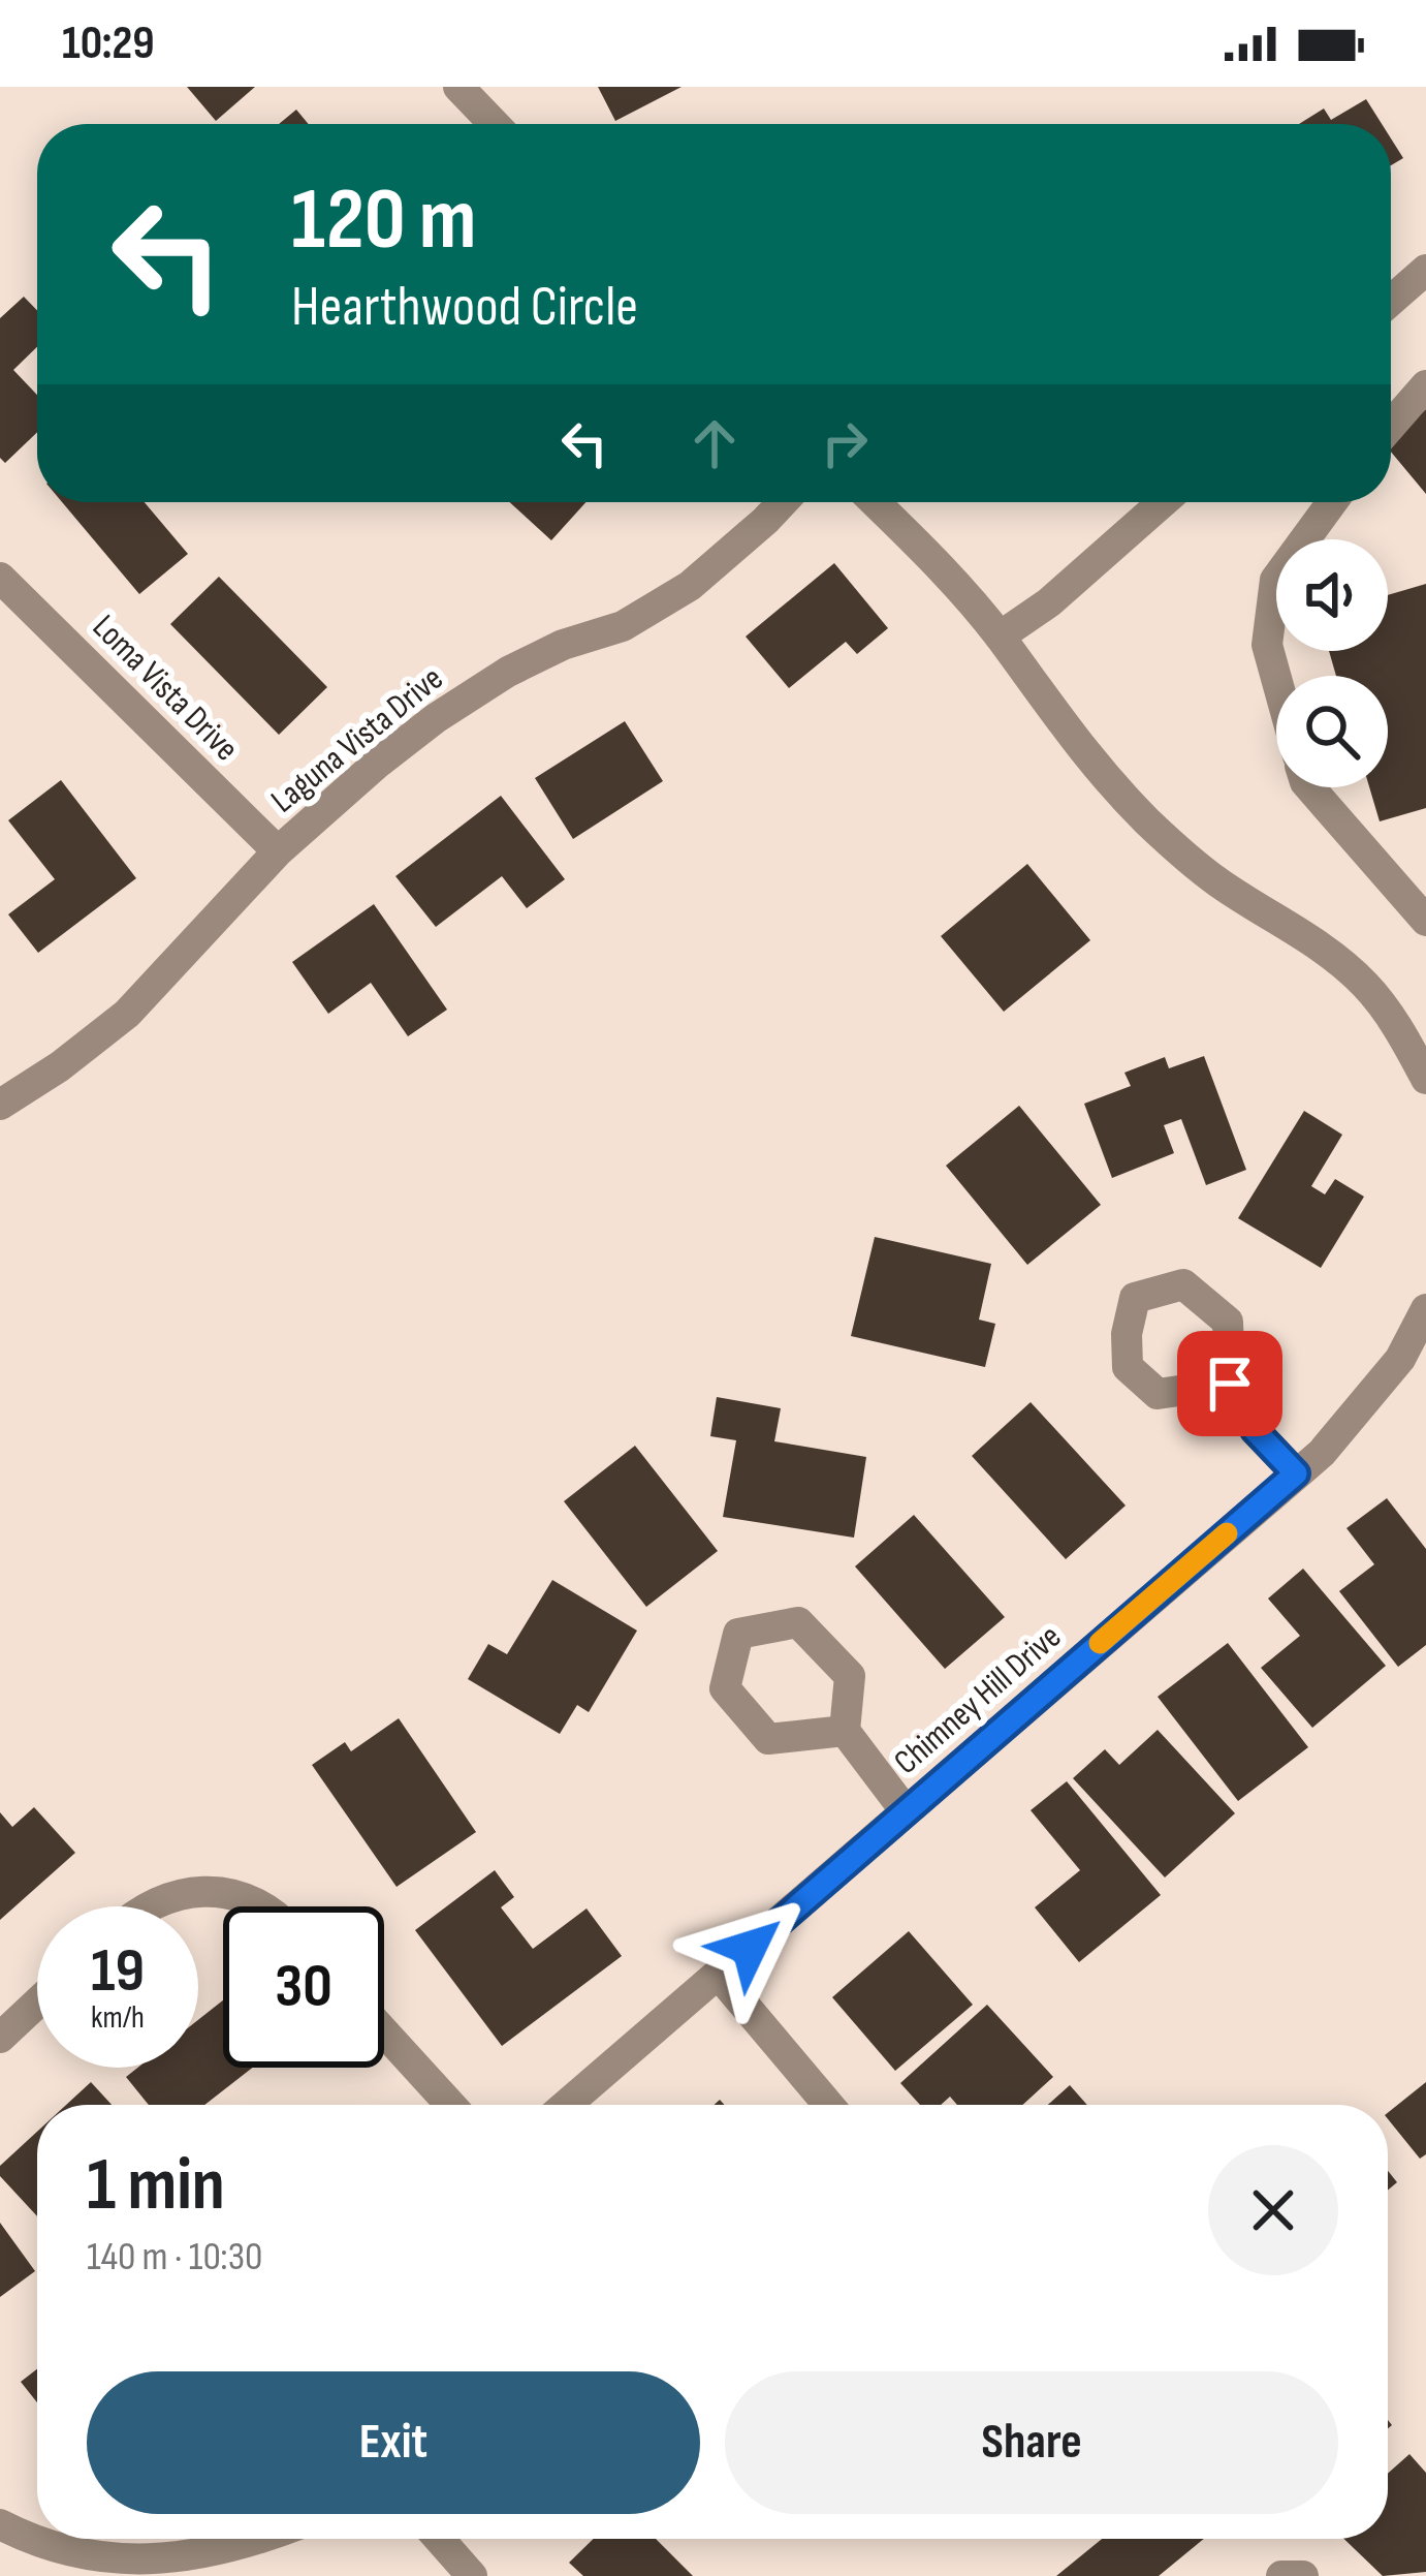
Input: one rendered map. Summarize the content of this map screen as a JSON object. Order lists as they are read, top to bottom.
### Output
{
  "streets": {
    "street": ["Loma Vista Drive", "Laguna Vista Drive", "Chimney Hill Drive"]
  },
  "crossings": [
    ["Loma Vista Drive", "Laguna Vista Drive"]
  ],
  "page": {
    "status": "10:29",
    "turn": ["120 m", "Hearthwood Circle"],
    "speed": "19 km/h",
    "limit": "30",
    "heading": ["1 min", "140 m · 10:30"],
    "buttons": ["Exit", "Share"]
  }
}
